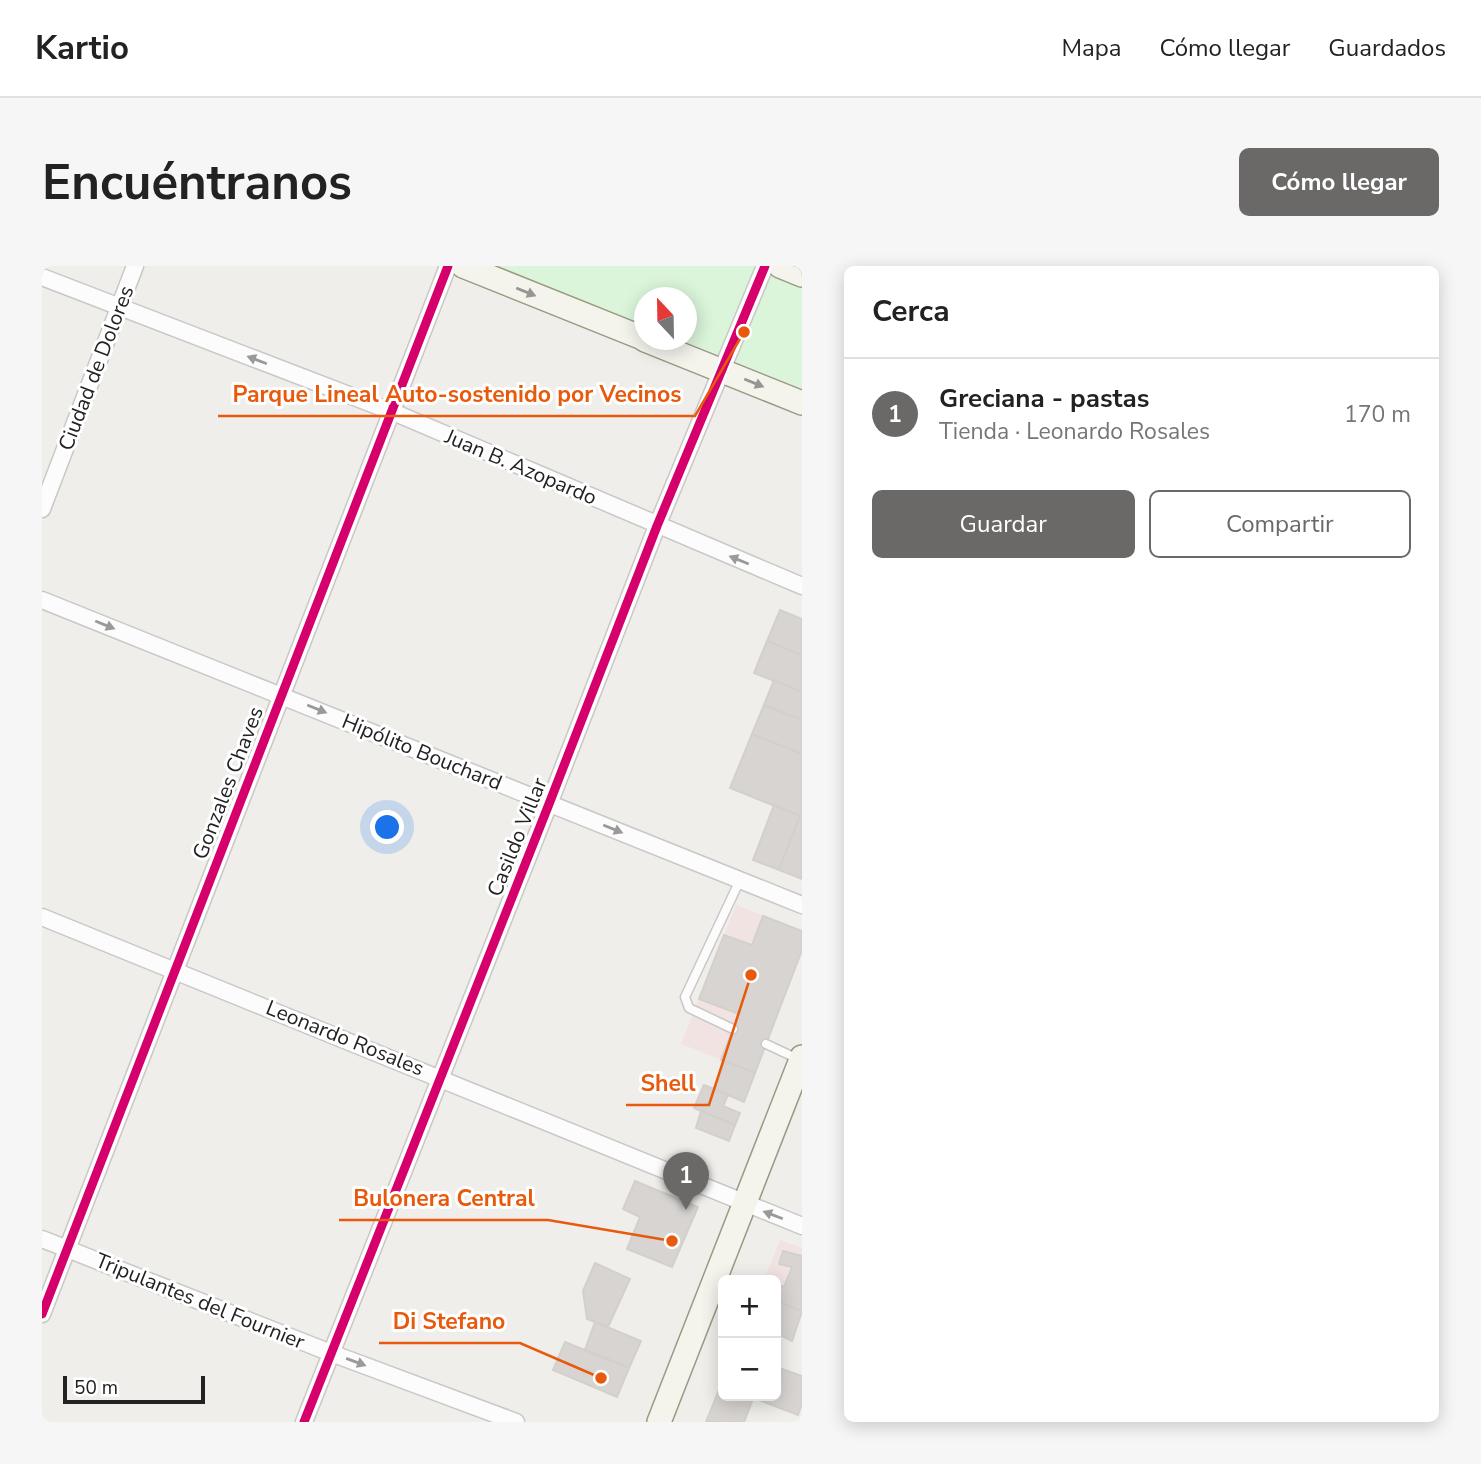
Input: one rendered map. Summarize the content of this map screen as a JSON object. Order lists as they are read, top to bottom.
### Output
{
  "streets": {
    "street": [
      "Ciudad de Dolores",
      "Juan B. Azopardo",
      "Hipólito Bouchard",
      "Gonzales Chaves",
      "Casildo Villar",
      "Leonardo Rosales",
      "Tripulantes del Fournier"
    ]
  },
  "crossings": [
    ["Ciudad de Dolores", "Juan B. Azopardo"],
    ["Juan B. Azopardo", "Gonzales Chaves"],
    ["Juan B. Azopardo", "Casildo Villar"],
    ["Hipólito Bouchard", "Gonzales Chaves"],
    ["Hipólito Bouchard", "Casildo Villar"],
    ["Gonzales Chaves", "Leonardo Rosales"],
    ["Gonzales Chaves", "Tripulantes del Fournier"],
    ["Casildo Villar", "Leonardo Rosales"],
    ["Casildo Villar", "Tripulantes del Fournier"]
  ],
  "one_way": ["Juan B. Azopardo", "Hipólito Bouchard", "Tripulantes del Fournier"],
  "places": [
    "Parque Lineal Auto-sostenido por Vecinos",
    "Shell",
    "Bulonera Central",
    "Di Stefano"
  ],
  "scale_bar": "50 m",
  "north": "top",
  "page": {
    "header": "Kartio",
    "nav": ["Mapa", "Cómo llegar", "Guardados"],
    "buttons": [
      "Cómo llegar",
      ["Guardar", "Compartir"]
    ],
    "title": "Encuéntranos",
    "heading": "Cerca",
    "list": [
      {
        "mark": "1",
        "name": "Greciana - pastas",
        "note": "Tienda · Leonardo Rosales",
        "value": "170 m"
      }
    ],
    "pins": "1",
    "map_buttons": ["+", "−"],
    "scale": "50 m"
  }
}
